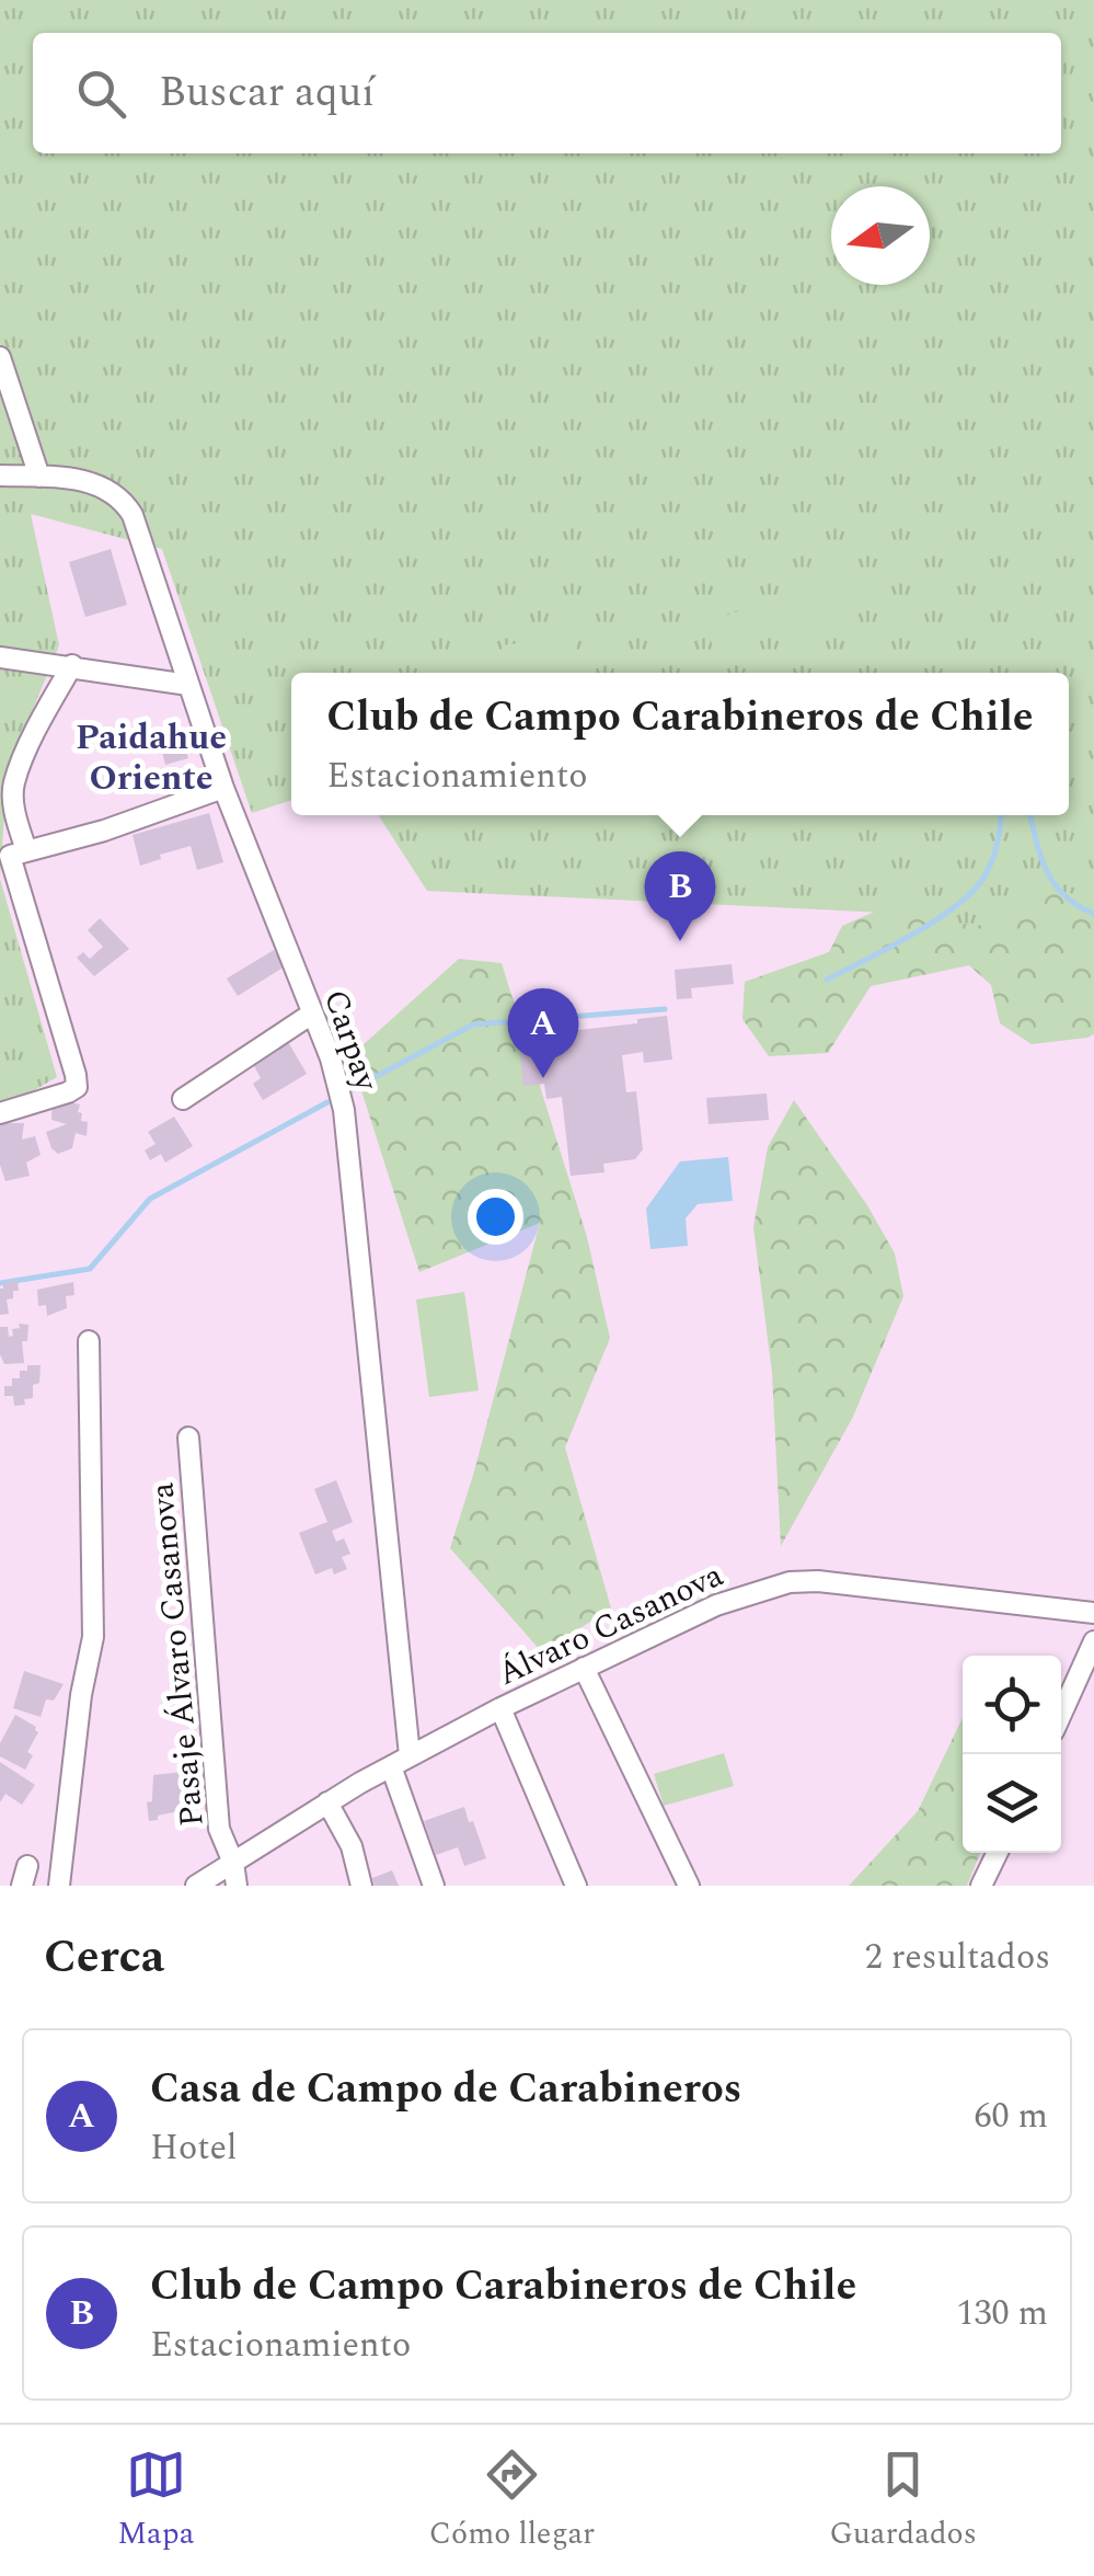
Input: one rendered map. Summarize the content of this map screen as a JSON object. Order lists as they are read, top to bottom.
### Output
{
  "streets": {
    "street": ["Carpay", "Álvaro Casanova", "Pasaje Álvaro Casanova"]
  },
  "crossings": [
    ["Carpay", "Álvaro Casanova"],
    ["Álvaro Casanova", "Pasaje Álvaro Casanova"]
  ],
  "districts": ["Paidahue Oriente"],
  "north": "left",
  "page": {
    "search": "Buscar aquí",
    "popup": ["Club de Campo Carabineros de Chile", "Estacionamiento"],
    "pins": ["B", "A"],
    "heading": ["Cerca", "2 resultados"],
    "list": [
      {
        "mark": "A",
        "name": "Casa de Campo de Carabineros",
        "note": "Hotel",
        "value": "60 m"
      },
      {
        "mark": "B",
        "name": "Club de Campo Carabineros de Chile",
        "note": "Estacionamiento",
        "value": "130 m"
      }
    ],
    "nav": ["Mapa", "Cómo llegar", "Guardados"]
  }
}
